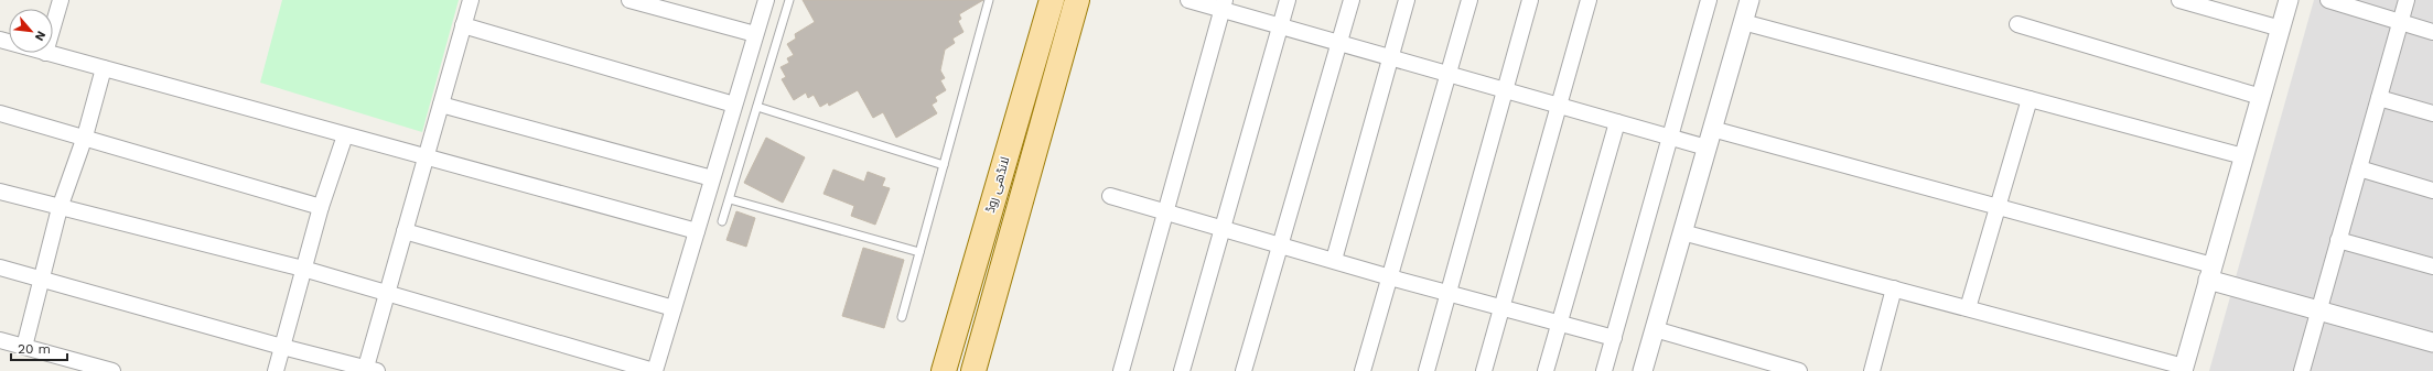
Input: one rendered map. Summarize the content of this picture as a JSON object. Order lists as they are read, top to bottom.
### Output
{
  "streets": {
    "main road": ["لانڈھی روڈ"]
  },
  "scale_bar": "20 m",
  "north": "bottom right"
}
